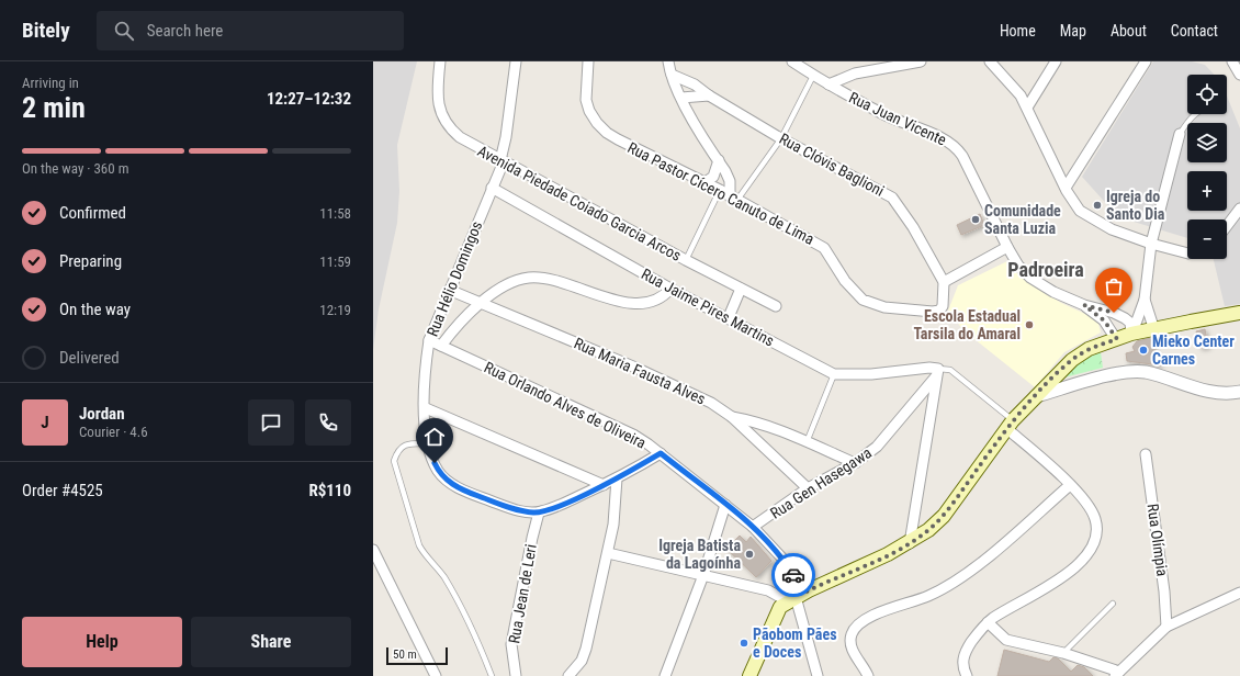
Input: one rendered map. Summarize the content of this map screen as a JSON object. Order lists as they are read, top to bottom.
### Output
{
  "streets": {
    "street": [
      "Rua Juan Vicente",
      "Rua Clóvis Baglioni",
      "Rua Pastor Cícero Canuto de Lima",
      "Avenida Piedade Coiado Garcia Arcos",
      "Rua Hélio Domingos",
      "Rua Jaime Pires Martins",
      "Rua Maria Fausta Alves",
      "Rua Orlando Alves de Oliveira",
      "Rua Gen Hasegawa",
      "Rua Olímpia",
      "Rua Jean de Leri"
    ]
  },
  "crossings": [
    ["Rua Clóvis Baglioni", "Rua Pastor Cícero Canuto de Lima"],
    ["Avenida Piedade Coiado Garcia Arcos", "Rua Hélio Domingos"],
    ["Rua Hélio Domingos", "Rua Jaime Pires Martins"],
    ["Rua Hélio Domingos", "Rua Maria Fausta Alves"],
    ["Rua Hélio Domingos", "Rua Orlando Alves de Oliveira"],
    ["Rua Hélio Domingos", "Rua Jean de Leri"],
    ["Rua Jaime Pires Martins", "Rua Gen Hasegawa"],
    ["Rua Maria Fausta Alves", "Rua Gen Hasegawa"],
    ["Rua Orlando Alves de Oliveira", "Rua Gen Hasegawa"]
  ],
  "districts": ["Padroeira"],
  "places": [
    "Igreja do Santo Dia",
    "Comunidade Santa Luzia",
    "Escola Estadual Tarsila do Amaral",
    "Mieko Center Carnes",
    "Igreja Batista da Lagoínha",
    "Pãobom Pães e Doces"
  ],
  "scale_bar": "50 m",
  "page": {
    "header": "Bitely",
    "search": "Search here",
    "nav": [
      "Home",
      "Map",
      "About",
      "Contact"
    ],
    "heading": ["2 min", "Arriving in", "12:27–12:32"],
    "panel": [
      "Jordan",
      "Courier · 4.6",
      "Order #4525",
      "R$110"
    ],
    "map_buttons": ["+", "−"],
    "bar": "On the way · 360 m",
    "list": [
      ["Confirmed", "11:58"],
      ["Preparing", "11:59"],
      ["On the way", "12:19"],
      "Delivered"
    ],
    "round": "J",
    "buttons": ["Help", "Share"],
    "scale": "50 m"
  }
}
